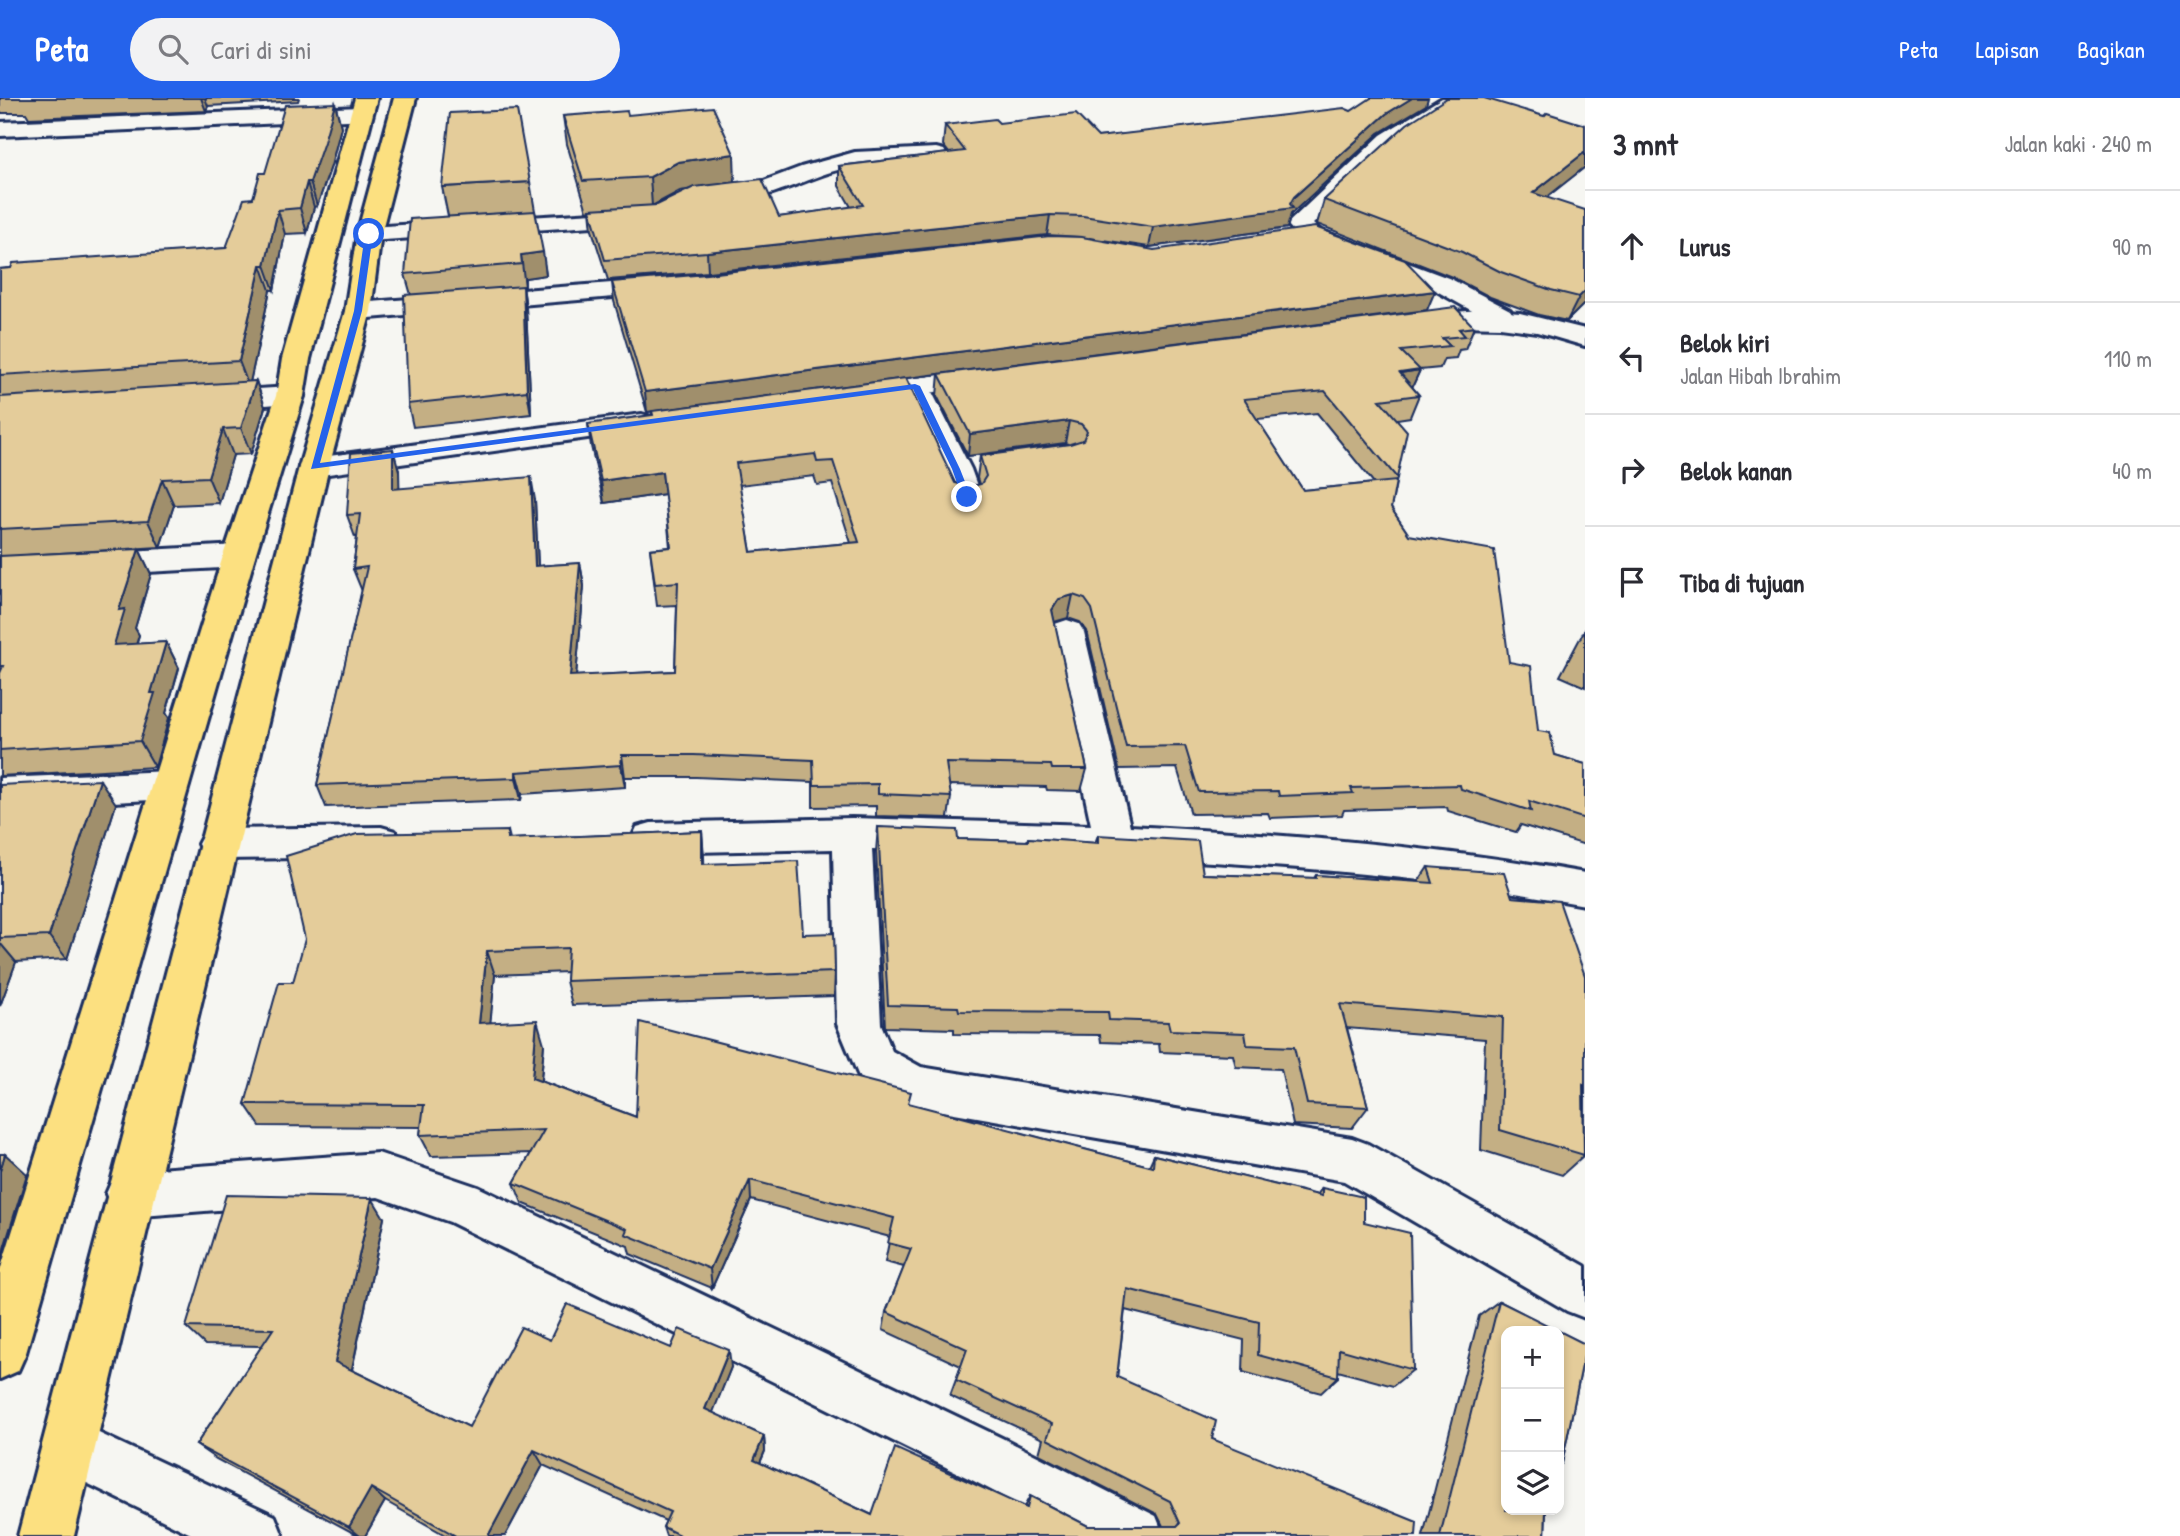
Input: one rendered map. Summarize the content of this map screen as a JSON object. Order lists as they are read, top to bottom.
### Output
{
  "page": {
    "header": "Peta",
    "search": "Cari di sini",
    "nav": ["Peta", "Lapisan", "Bagikan"],
    "heading": ["3 mnt", "Jalan kaki · 240 m"],
    "list": [
      ["Lurus", "90 m"],
      ["Belok kiri", "Jalan Hibah Ibrahim", "110 m"],
      ["Belok kanan", "40 m"],
      "Tiba di tujuan"
    ],
    "map_buttons": ["+", "−"]
  }
}
